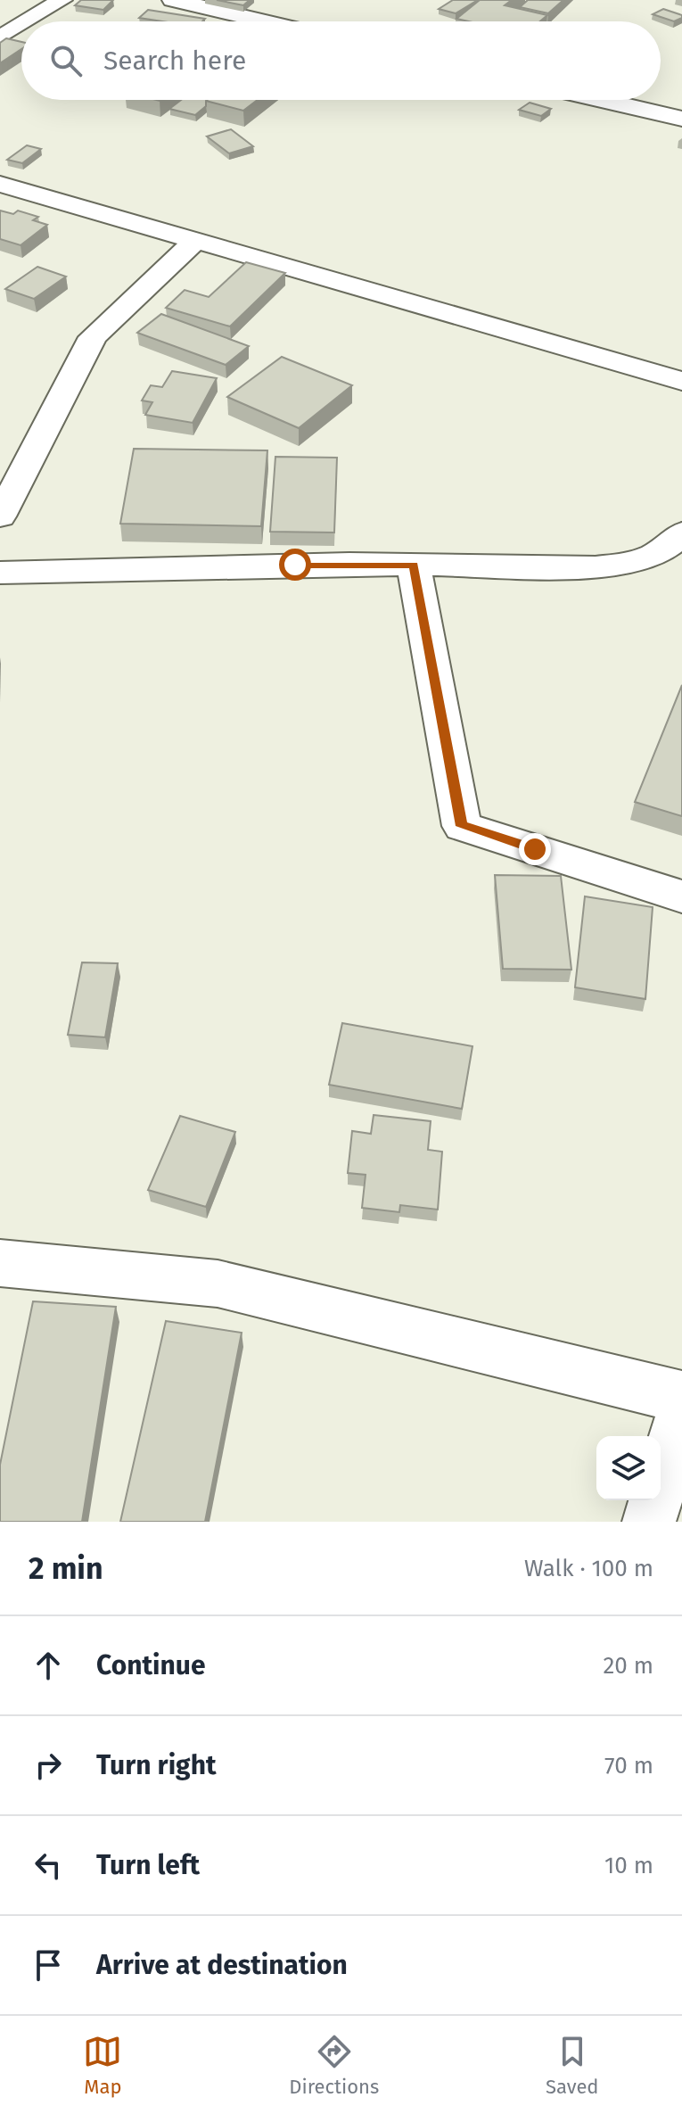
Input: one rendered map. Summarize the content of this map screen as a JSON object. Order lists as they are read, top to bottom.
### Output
{
  "page": {
    "search": "Search here",
    "heading": ["2 min", "Walk · 100 m"],
    "list": [
      ["Continue", "20 m"],
      ["Turn right", "70 m"],
      ["Turn left", "10 m"],
      "Arrive at destination"
    ],
    "nav": ["Map", "Directions", "Saved"]
  }
}
